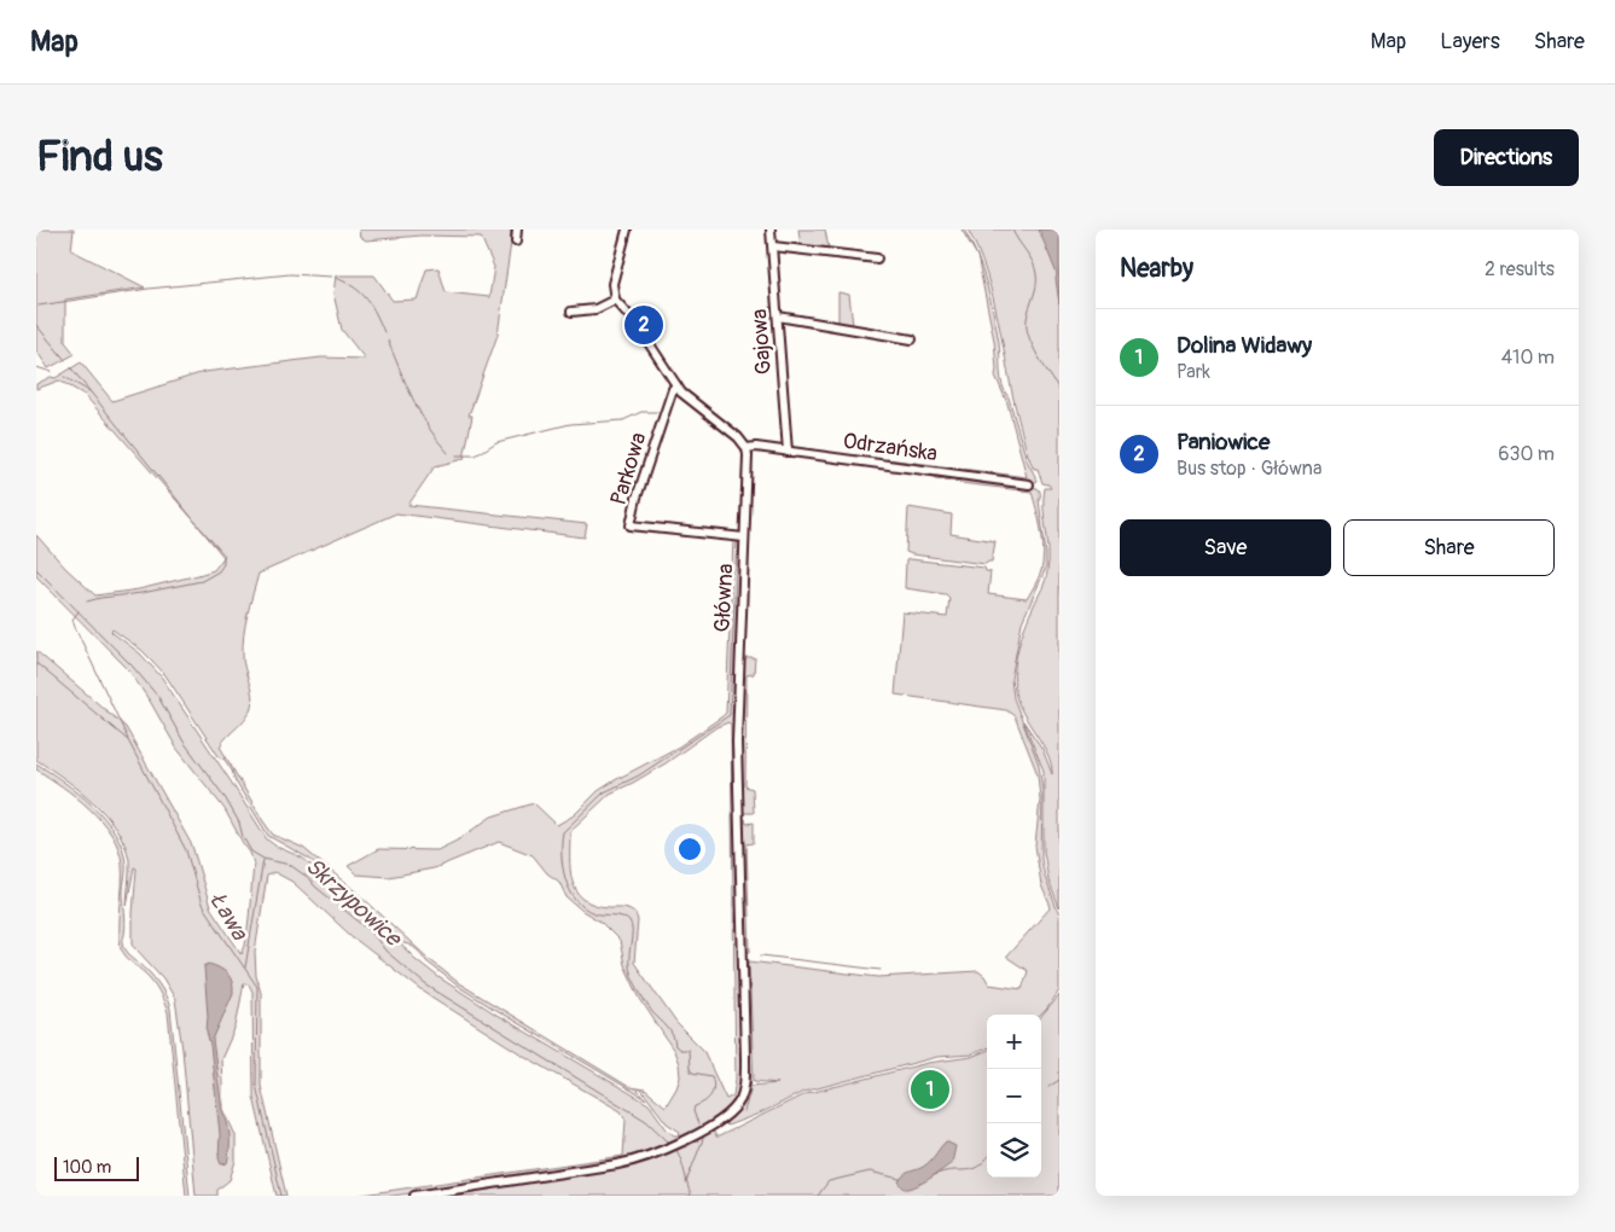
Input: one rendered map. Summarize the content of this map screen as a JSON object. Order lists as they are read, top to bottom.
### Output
{
  "streets": {
    "street": [
      "Gajowa",
      "Odrzańska",
      "Parkowa",
      "Główna"
    ]
  },
  "crossings": [
    ["Gajowa", "Odrzańska"],
    ["Odrzańska", "Główna"],
    ["Parkowa", "Główna"]
  ],
  "water": ["Skrzypowice", "Ława"],
  "scale_bar": "100 m",
  "page": {
    "header": "Map",
    "nav": ["Map", "Layers", "Share"],
    "buttons": [
      "Directions",
      ["Save", "Share"]
    ],
    "title": "Find us",
    "heading": ["Nearby", "2 results"],
    "pins": ["2", "1"],
    "list": [
      {
        "mark": "1",
        "name": "Dolina Widawy",
        "note": "Park",
        "value": "410 m"
      },
      {
        "mark": "2",
        "name": "Paniowice",
        "note": "Bus stop · Główna",
        "value": "630 m"
      }
    ],
    "map_buttons": ["+", "−"],
    "scale": "100 m"
  }
}
